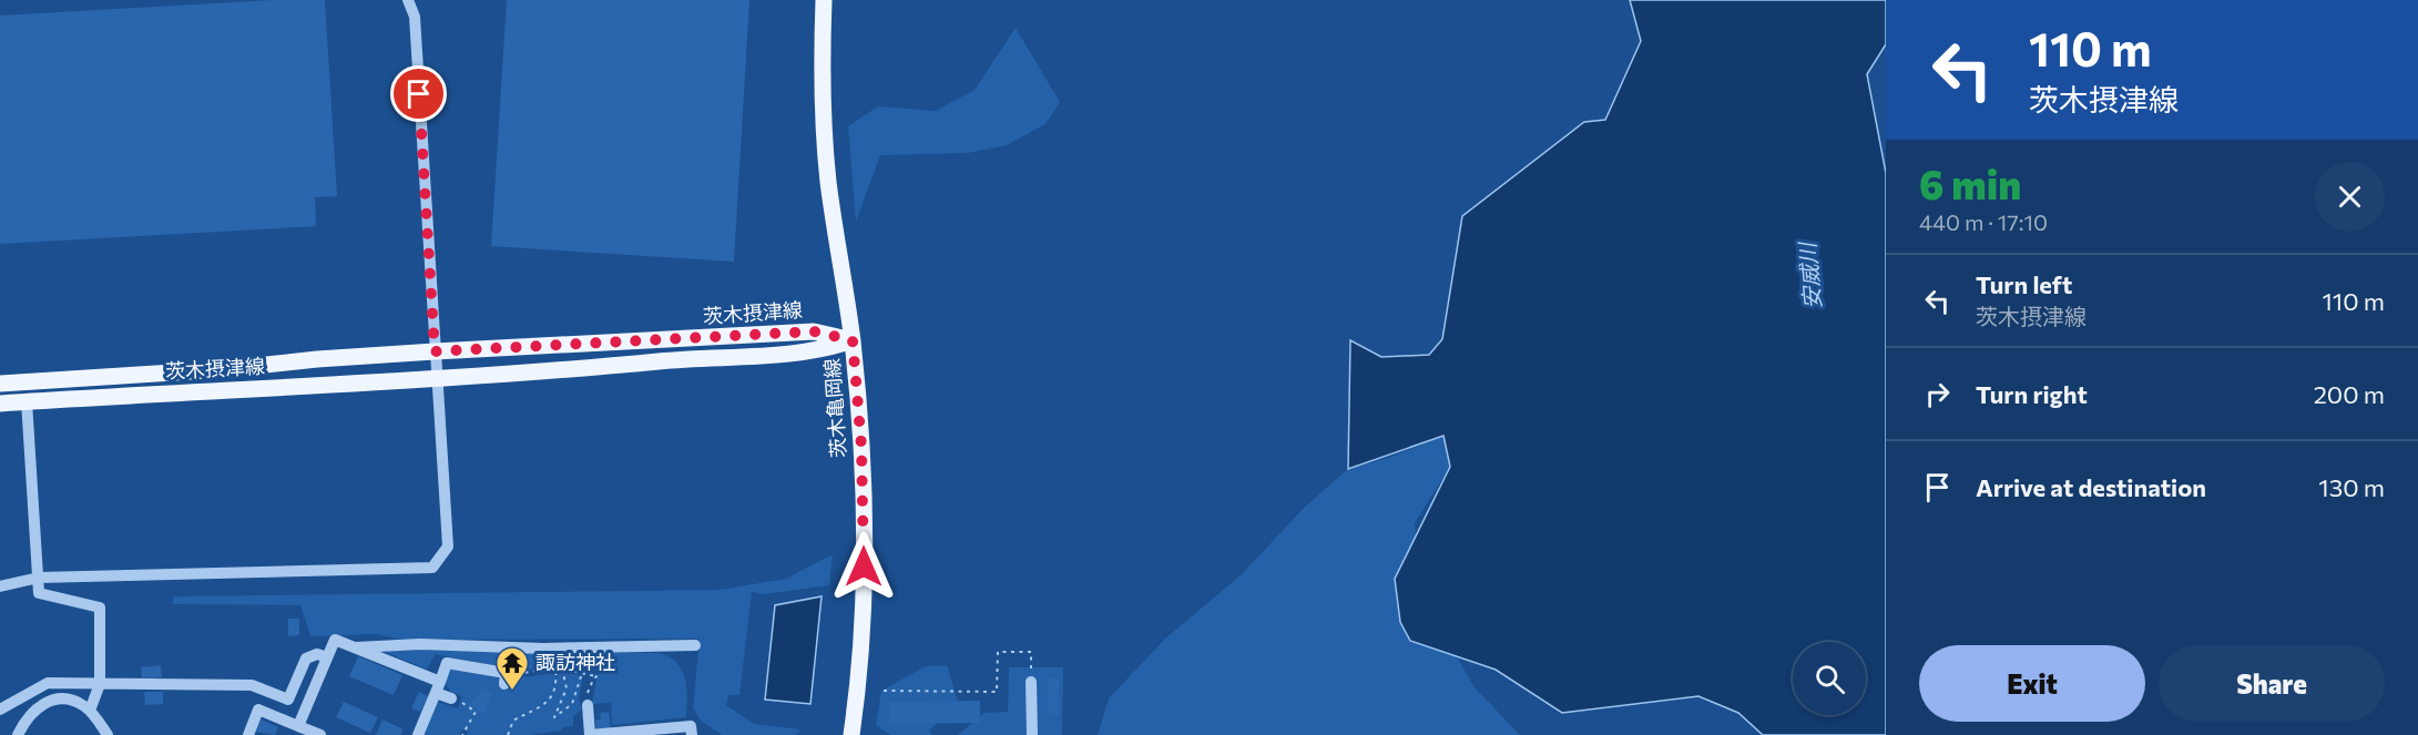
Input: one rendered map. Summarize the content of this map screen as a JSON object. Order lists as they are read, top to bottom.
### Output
{
  "streets": {
    "main road": ["茨木摂津線", "茨木亀岡線"]
  },
  "crossings": [
    ["茨木摂津線", "茨木亀岡線"]
  ],
  "water": ["安威川"],
  "places": {
    "temple": ["諏訪神社"]
  },
  "page": {
    "turn": ["110 m", "茨木摂津線"],
    "heading": ["6 min", "440 m · 17:10"],
    "list": [
      {
        "name": "Turn left",
        "note": "茨木摂津線",
        "value": "110 m"
      },
      {
        "name": "Turn right",
        "value": "200 m"
      },
      {
        "name": "Arrive at destination",
        "value": "130 m"
      }
    ],
    "buttons": ["Exit", "Share"]
  }
}
